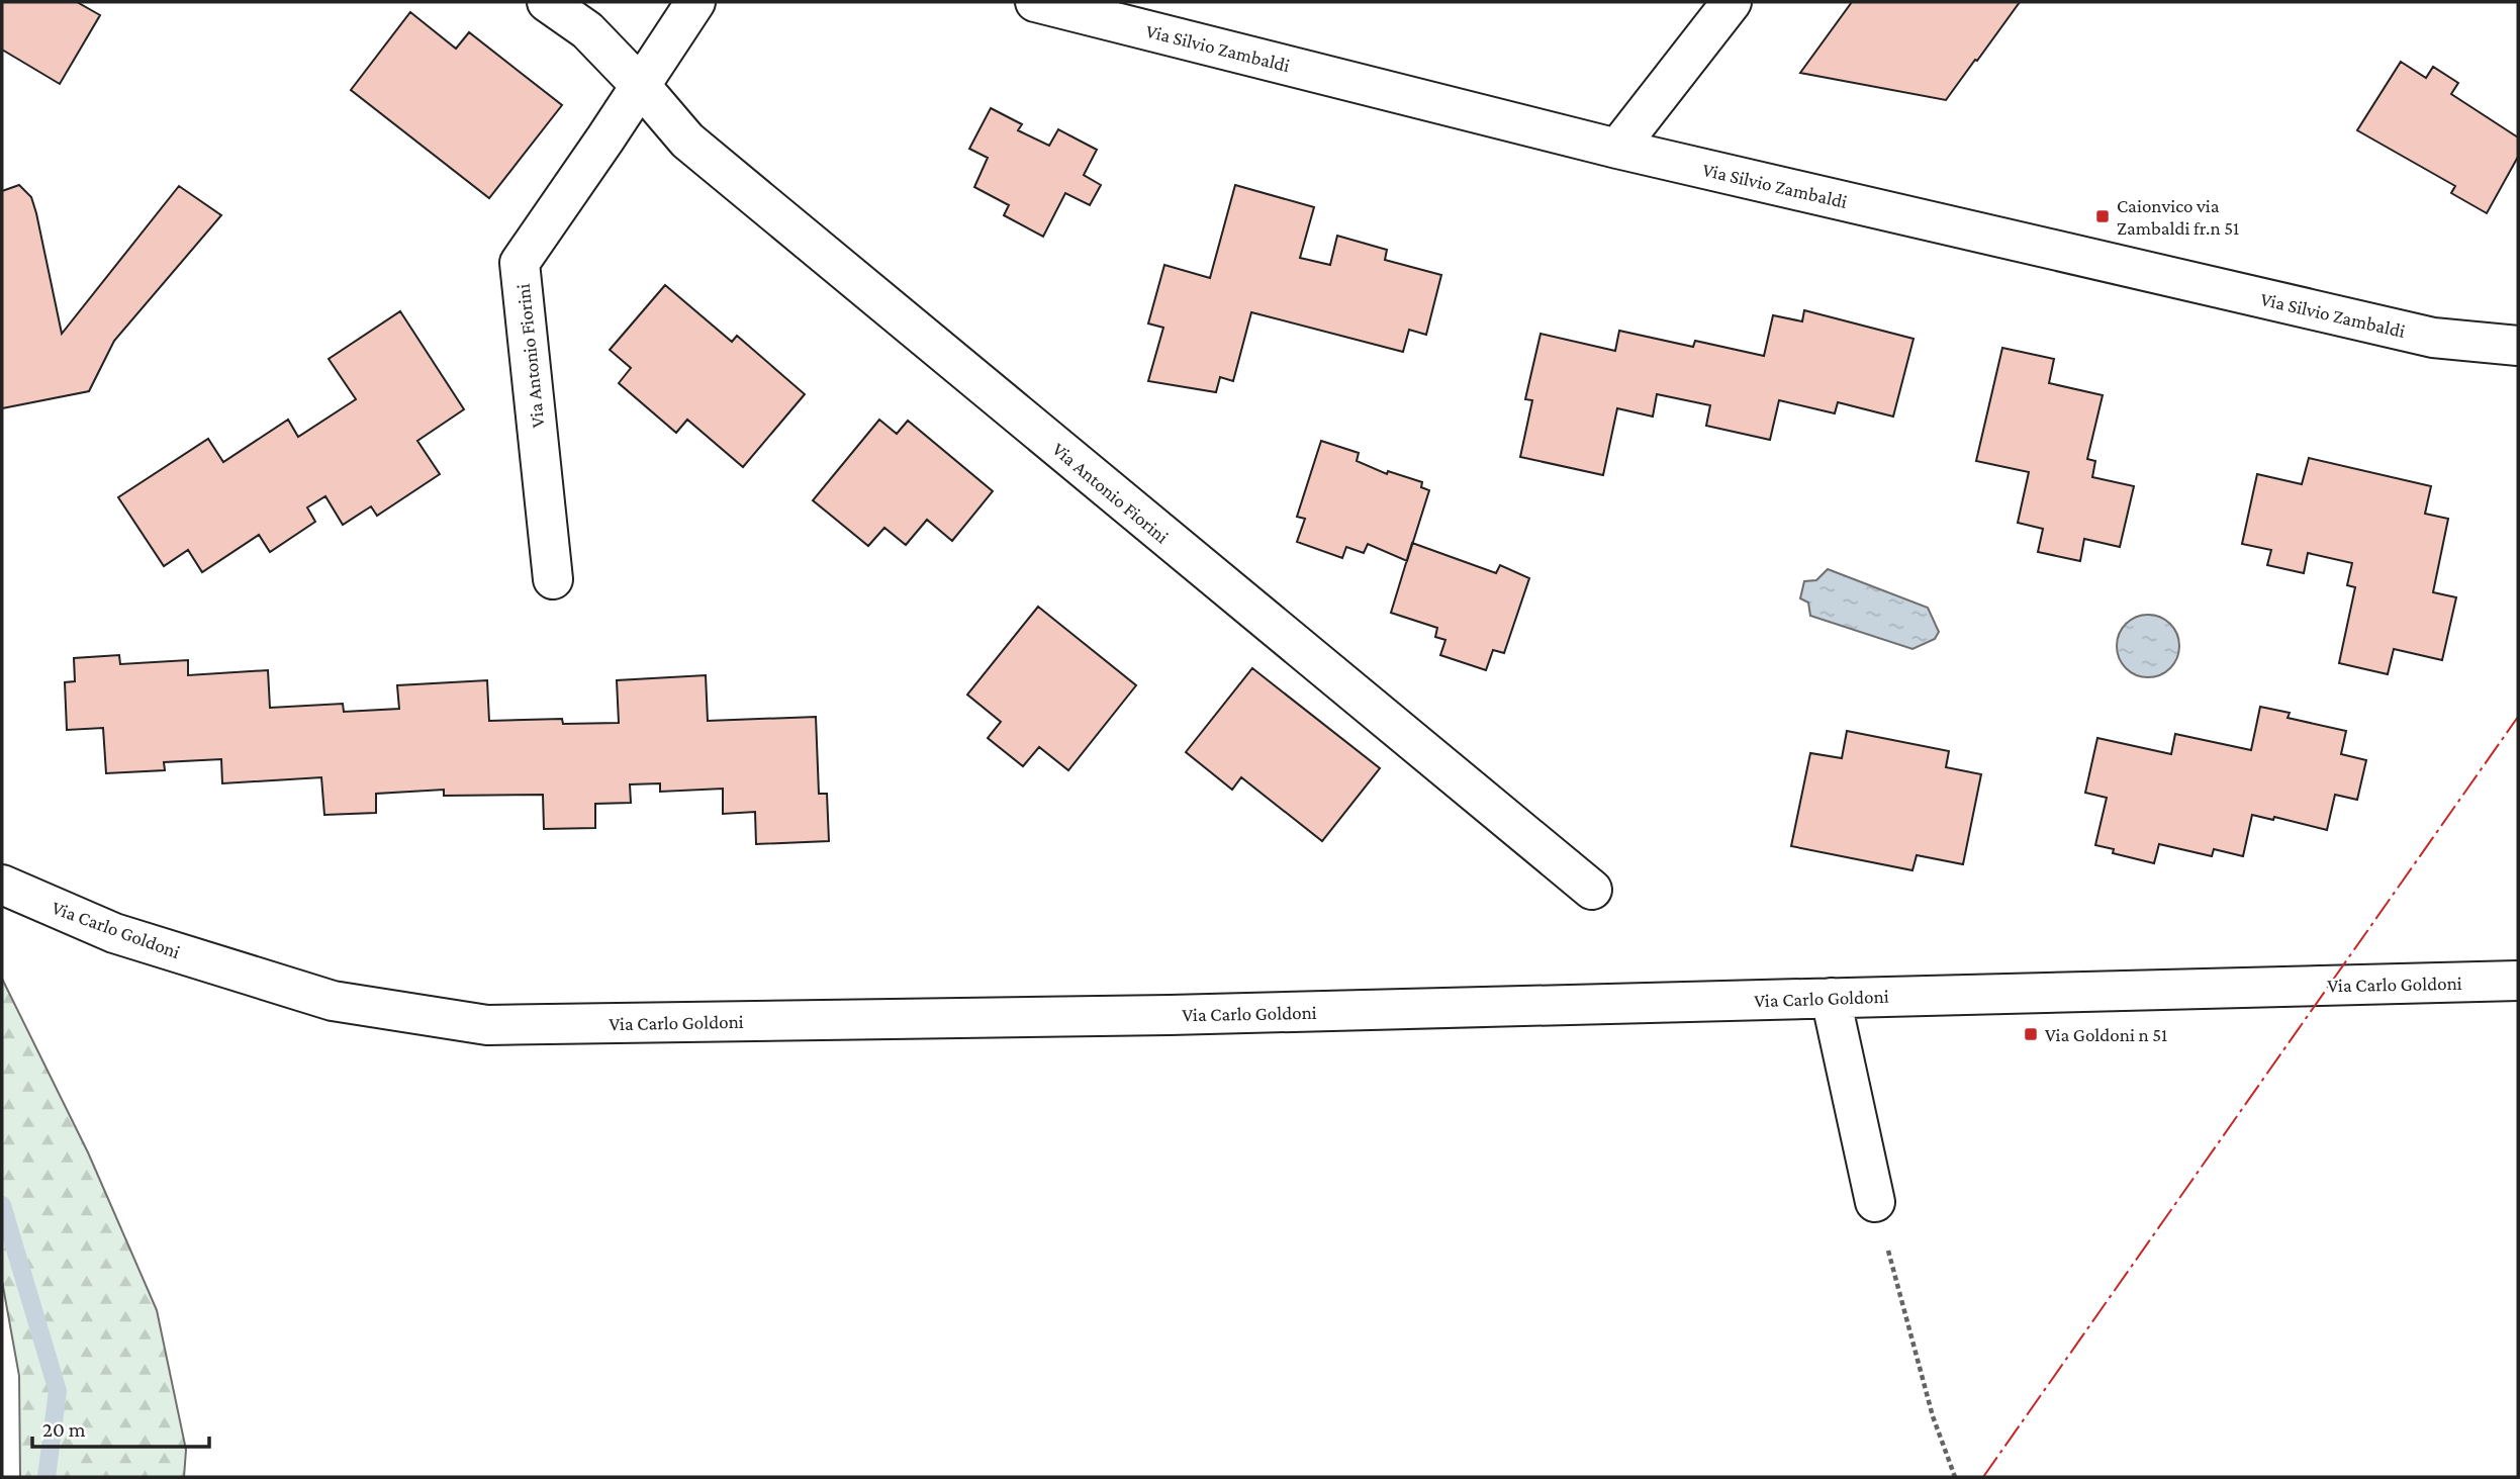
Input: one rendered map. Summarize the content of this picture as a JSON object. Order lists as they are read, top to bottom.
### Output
{
  "streets": {
    "street": ["Via Silvio Zambaldi", "Via Antonio Fiorini", "Via Carlo Goldoni"]
  },
  "places": {
    "transit": ["Caionvico via Zambaldi fr.n 51", "Via Goldoni n 51"]
  },
  "scale_bar": "20 m"
}
